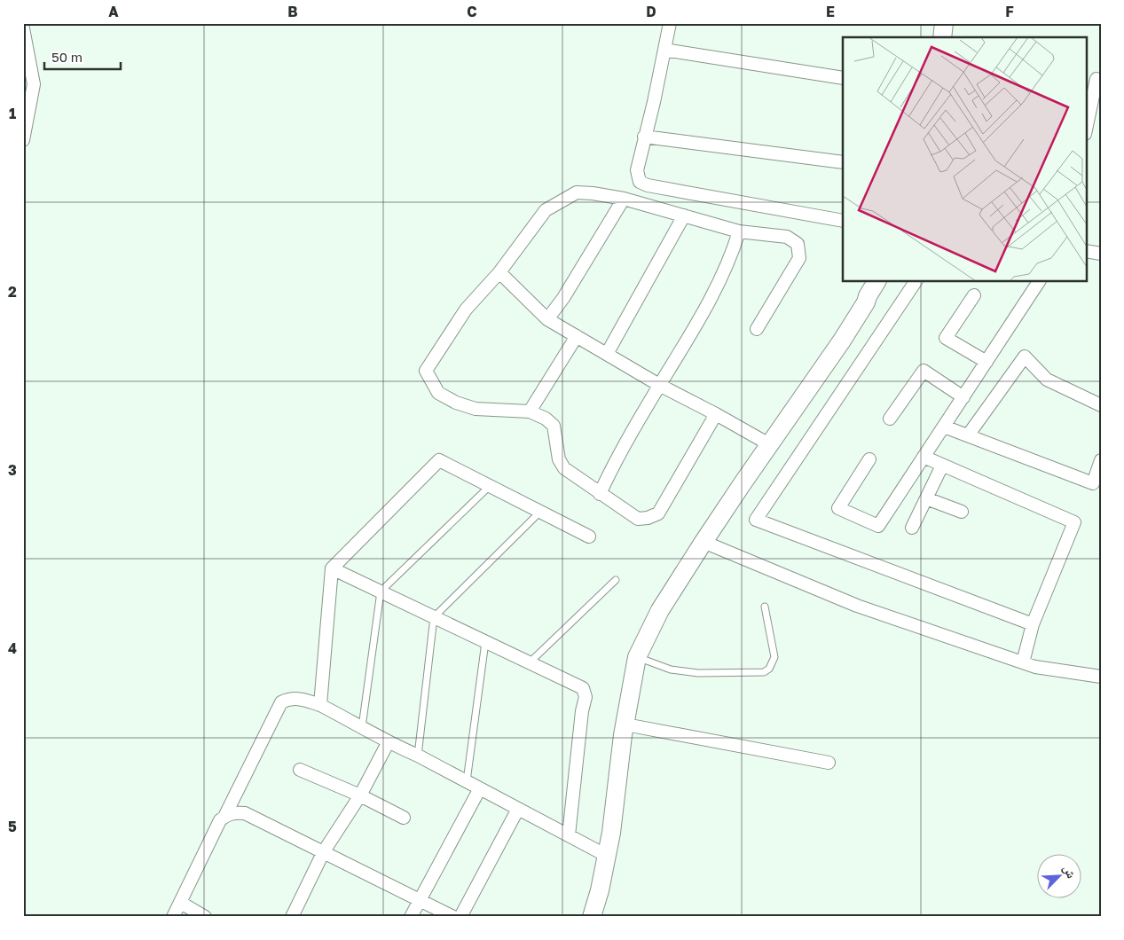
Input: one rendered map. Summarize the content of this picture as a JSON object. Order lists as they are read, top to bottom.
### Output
{
  "scale_bar": "50 m",
  "north": "top right",
  "grid": {
    "columns": [
      "A",
      "B",
      "C",
      "D",
      "E",
      "F"
    ],
    "rows": [
      "1",
      "2",
      "3",
      "4",
      "5"
    ]
  }
}
